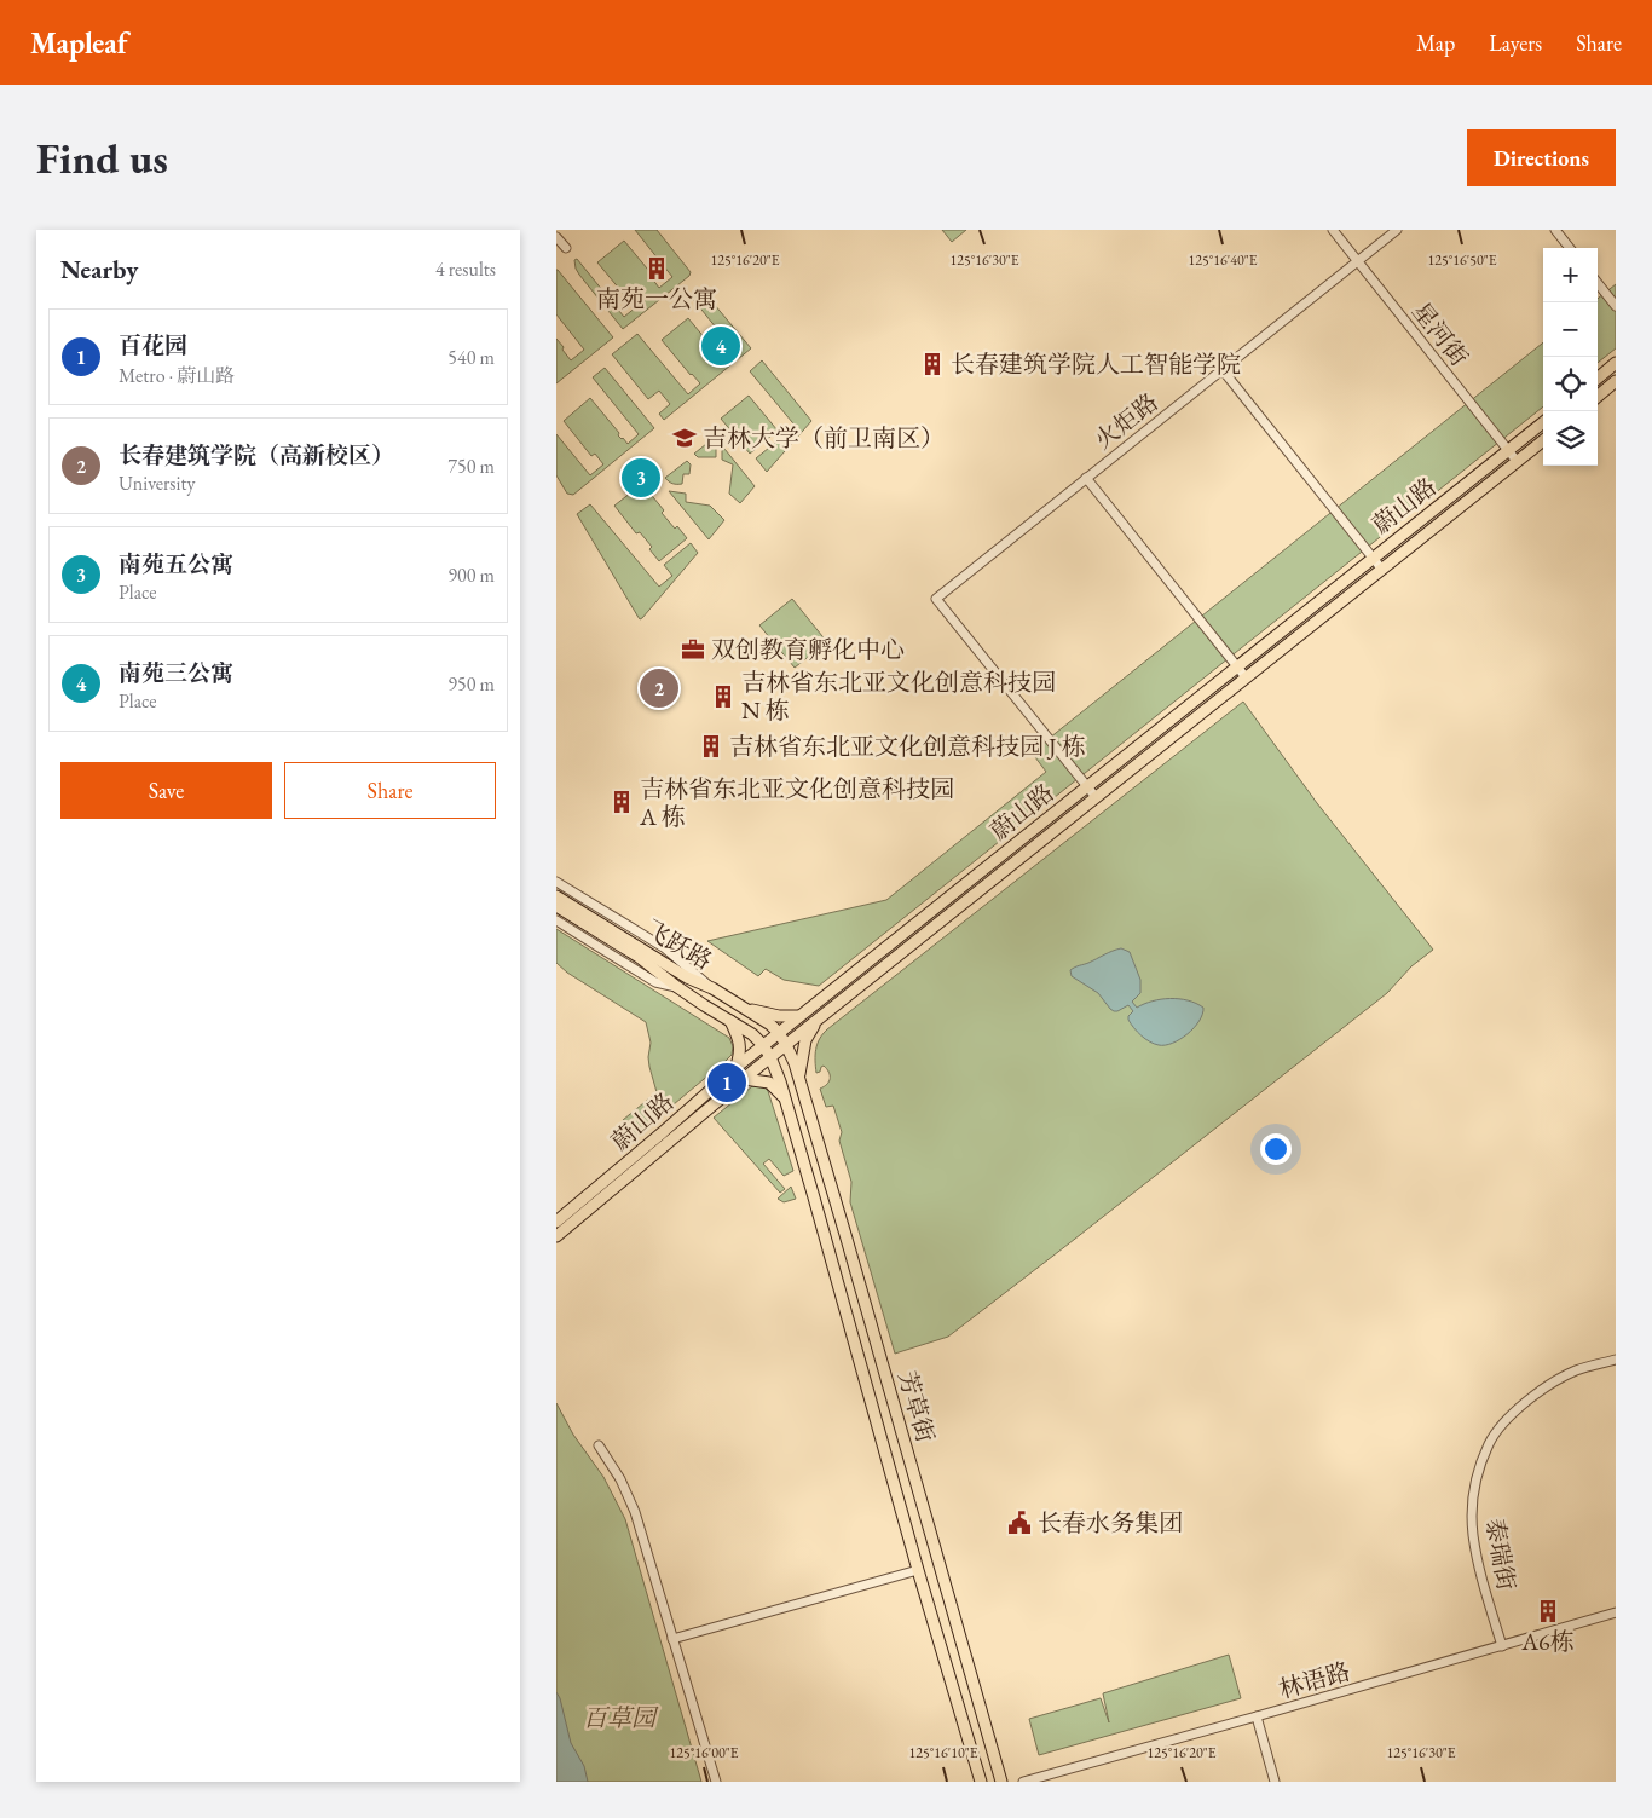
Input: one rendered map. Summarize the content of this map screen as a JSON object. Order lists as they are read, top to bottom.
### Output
{
  "streets": {
    "main road": ["蔚山路", "飞跃路", "芳草街"],
    "street": [
      "星河街",
      "火炬路",
      "泰瑞街",
      "林语路"
    ]
  },
  "crossings": [
    ["星河街", "火炬路"],
    ["星河街", "蔚山路"],
    ["火炬路", "蔚山路"],
    ["蔚山路", "飞跃路"],
    ["蔚山路", "芳草街"],
    ["飞跃路", "芳草街"],
    ["泰瑞街", "林语路"]
  ],
  "parks": ["百草园"],
  "places": {
    "building": [
      "南苑一公寓",
      "长春建筑学院人工智能学院",
      "吉林省东北亚文化创意科技园 N 栋",
      "吉林省东北亚文化创意科技园 J 栋",
      "吉林省东北亚文化创意科技园 A 栋",
      "A6栋"
    ],
    "school or university": ["吉林大学（前卫南区）"],
    "office": ["双创教育孵化中心"],
    "public building": ["长春水务集团"]
  },
  "page": {
    "header": "Mapleaf",
    "nav": ["Map", "Layers", "Share"],
    "buttons": [
      "Directions",
      ["Save", "Share"]
    ],
    "title": "Find us",
    "heading": ["Nearby", "4 results"],
    "map_buttons": ["+", "−"],
    "list": [
      {
        "mark": "1",
        "name": "百花园",
        "note": "Metro · 蔚山路",
        "value": "540 m"
      },
      {
        "mark": "2",
        "name": "长春建筑学院（高新校区）",
        "note": "University",
        "value": "750 m"
      },
      {
        "mark": "3",
        "name": "南苑五公寓",
        "note": "Place",
        "value": "900 m"
      },
      {
        "mark": "4",
        "name": "南苑三公寓",
        "note": "Place",
        "value": "950 m"
      }
    ],
    "pins": [
      "4",
      "3",
      "2",
      "1"
    ]
  },
  "coordinates": [
    "125°16'20\"E",
    "125°16'30\"E",
    "125°16'40\"E",
    "125°16'50\"E",
    "125°16'00\"E",
    "125°16'10\"E"
  ]
}
